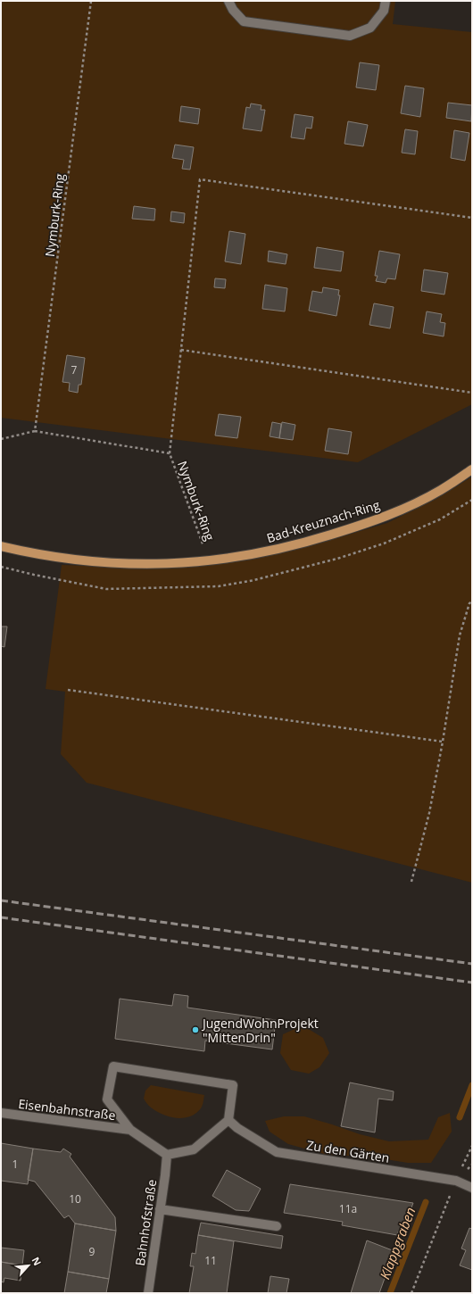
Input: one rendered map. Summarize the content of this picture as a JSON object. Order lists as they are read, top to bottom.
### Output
{
  "streets": {
    "main road": ["Bad-Kreuznach-Ring"],
    "street": ["Eisenbahnstraße", "Zu den Gärten", "Bahnhofstraße"],
    "path": ["Nymburk-Ring"]
  },
  "crossings": [
    ["Nymburk-Ring", "Bad-Kreuznach-Ring"]
  ],
  "water": ["Klappgraben"],
  "places": ["JugendWohnProjekt \"MittenDrin\""],
  "house_numbers": [
    "7",
    "1",
    "10",
    "11a",
    "9",
    "11"
  ],
  "north": "top right"
}
